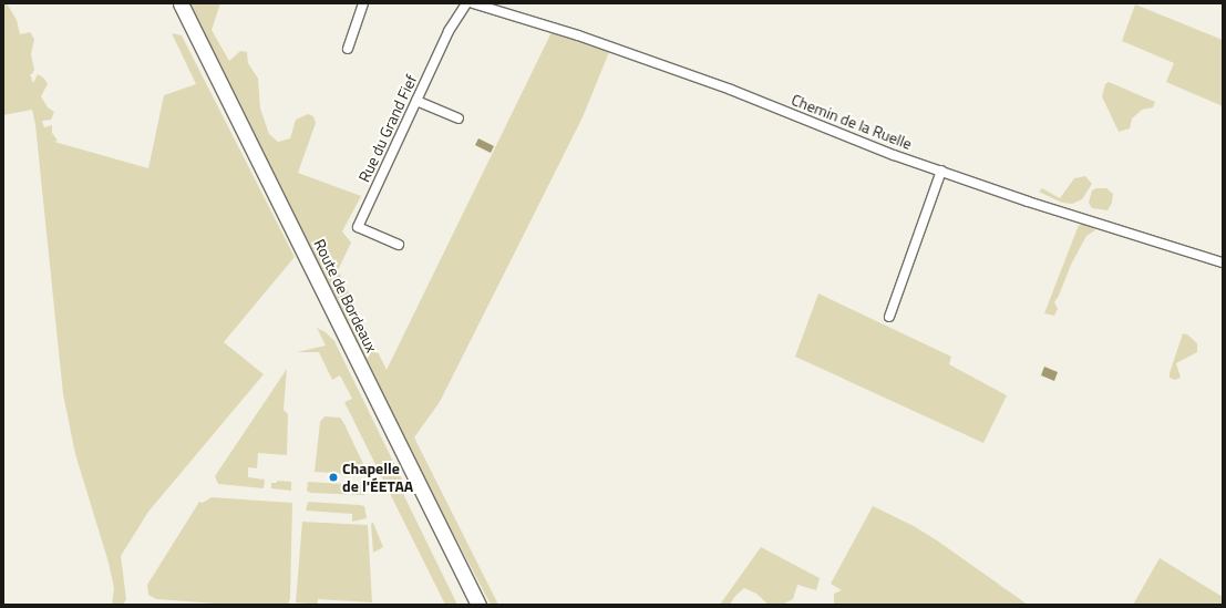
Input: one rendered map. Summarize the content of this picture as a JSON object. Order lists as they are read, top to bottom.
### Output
{
  "streets": {
    "main road": ["Route de Bordeaux"],
    "street": ["Chemin de la Ruelle", "Rue du Grand Fief"]
  },
  "places": ["Chapelle de l'ÉETAA"]
}
